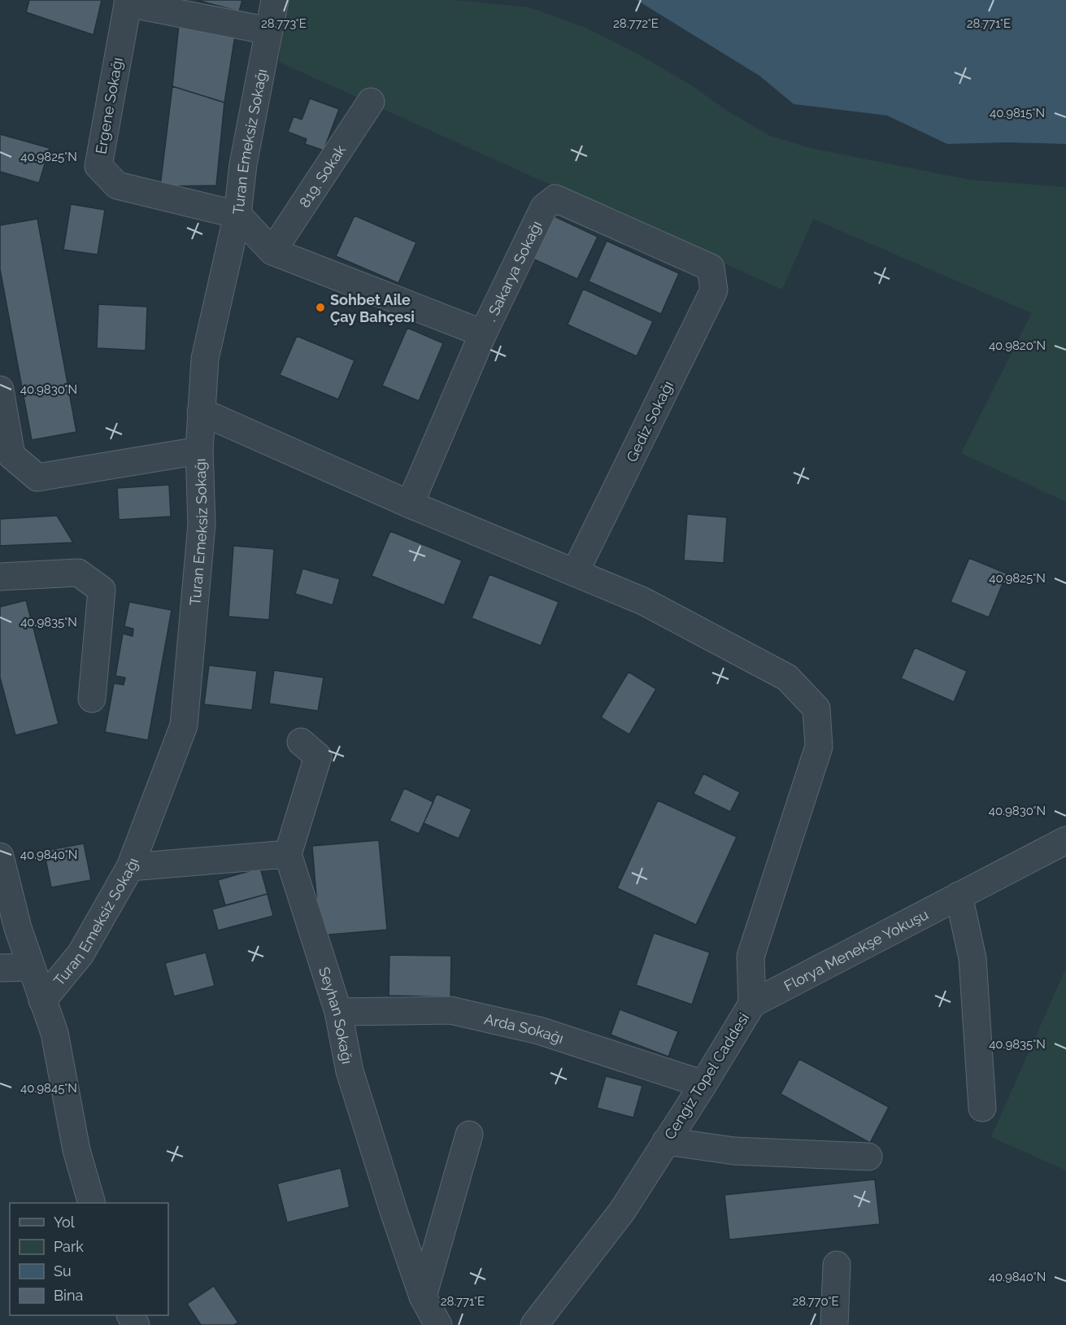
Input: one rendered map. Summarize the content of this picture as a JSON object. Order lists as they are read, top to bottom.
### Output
{
  "streets": {
    "street": [
      "Ergene Sokağı",
      "Turan Emeksiz Sokağı",
      "819. Sokak",
      ". Sakarya Sokağı",
      "Gediz Sokağı",
      "Florya Menekşe Yokuşu",
      "Seyhan Sokağı",
      "Arda Sokağı",
      "Cengiz Topel Caddesi"
    ]
  },
  "crossings": [
    ["Ergene Sokağı", "Turan Emeksiz Sokağı"],
    [". Sakarya Sokağı", "Gediz Sokağı"],
    ["Gediz Sokağı", "Cengiz Topel Caddesi"],
    ["Florya Menekşe Yokuşu", "Cengiz Topel Caddesi"],
    ["Seyhan Sokağı", "Arda Sokağı"],
    ["Arda Sokağı", "Cengiz Topel Caddesi"]
  ],
  "places": ["Sohbet Aile Çay Bahçesi"],
  "legend": [
    "Yol",
    "Park",
    "Su",
    "Bina"
  ],
  "coordinates": [
    "28.771°E",
    "28.773°E",
    "28.772°E",
    "40.9815°N",
    "40.9825°N",
    "40.9820°N",
    "40.9830°N",
    "40.9835°N",
    "40.9840°N",
    "40.9845°N",
    "28.770°E"
  ]
}
